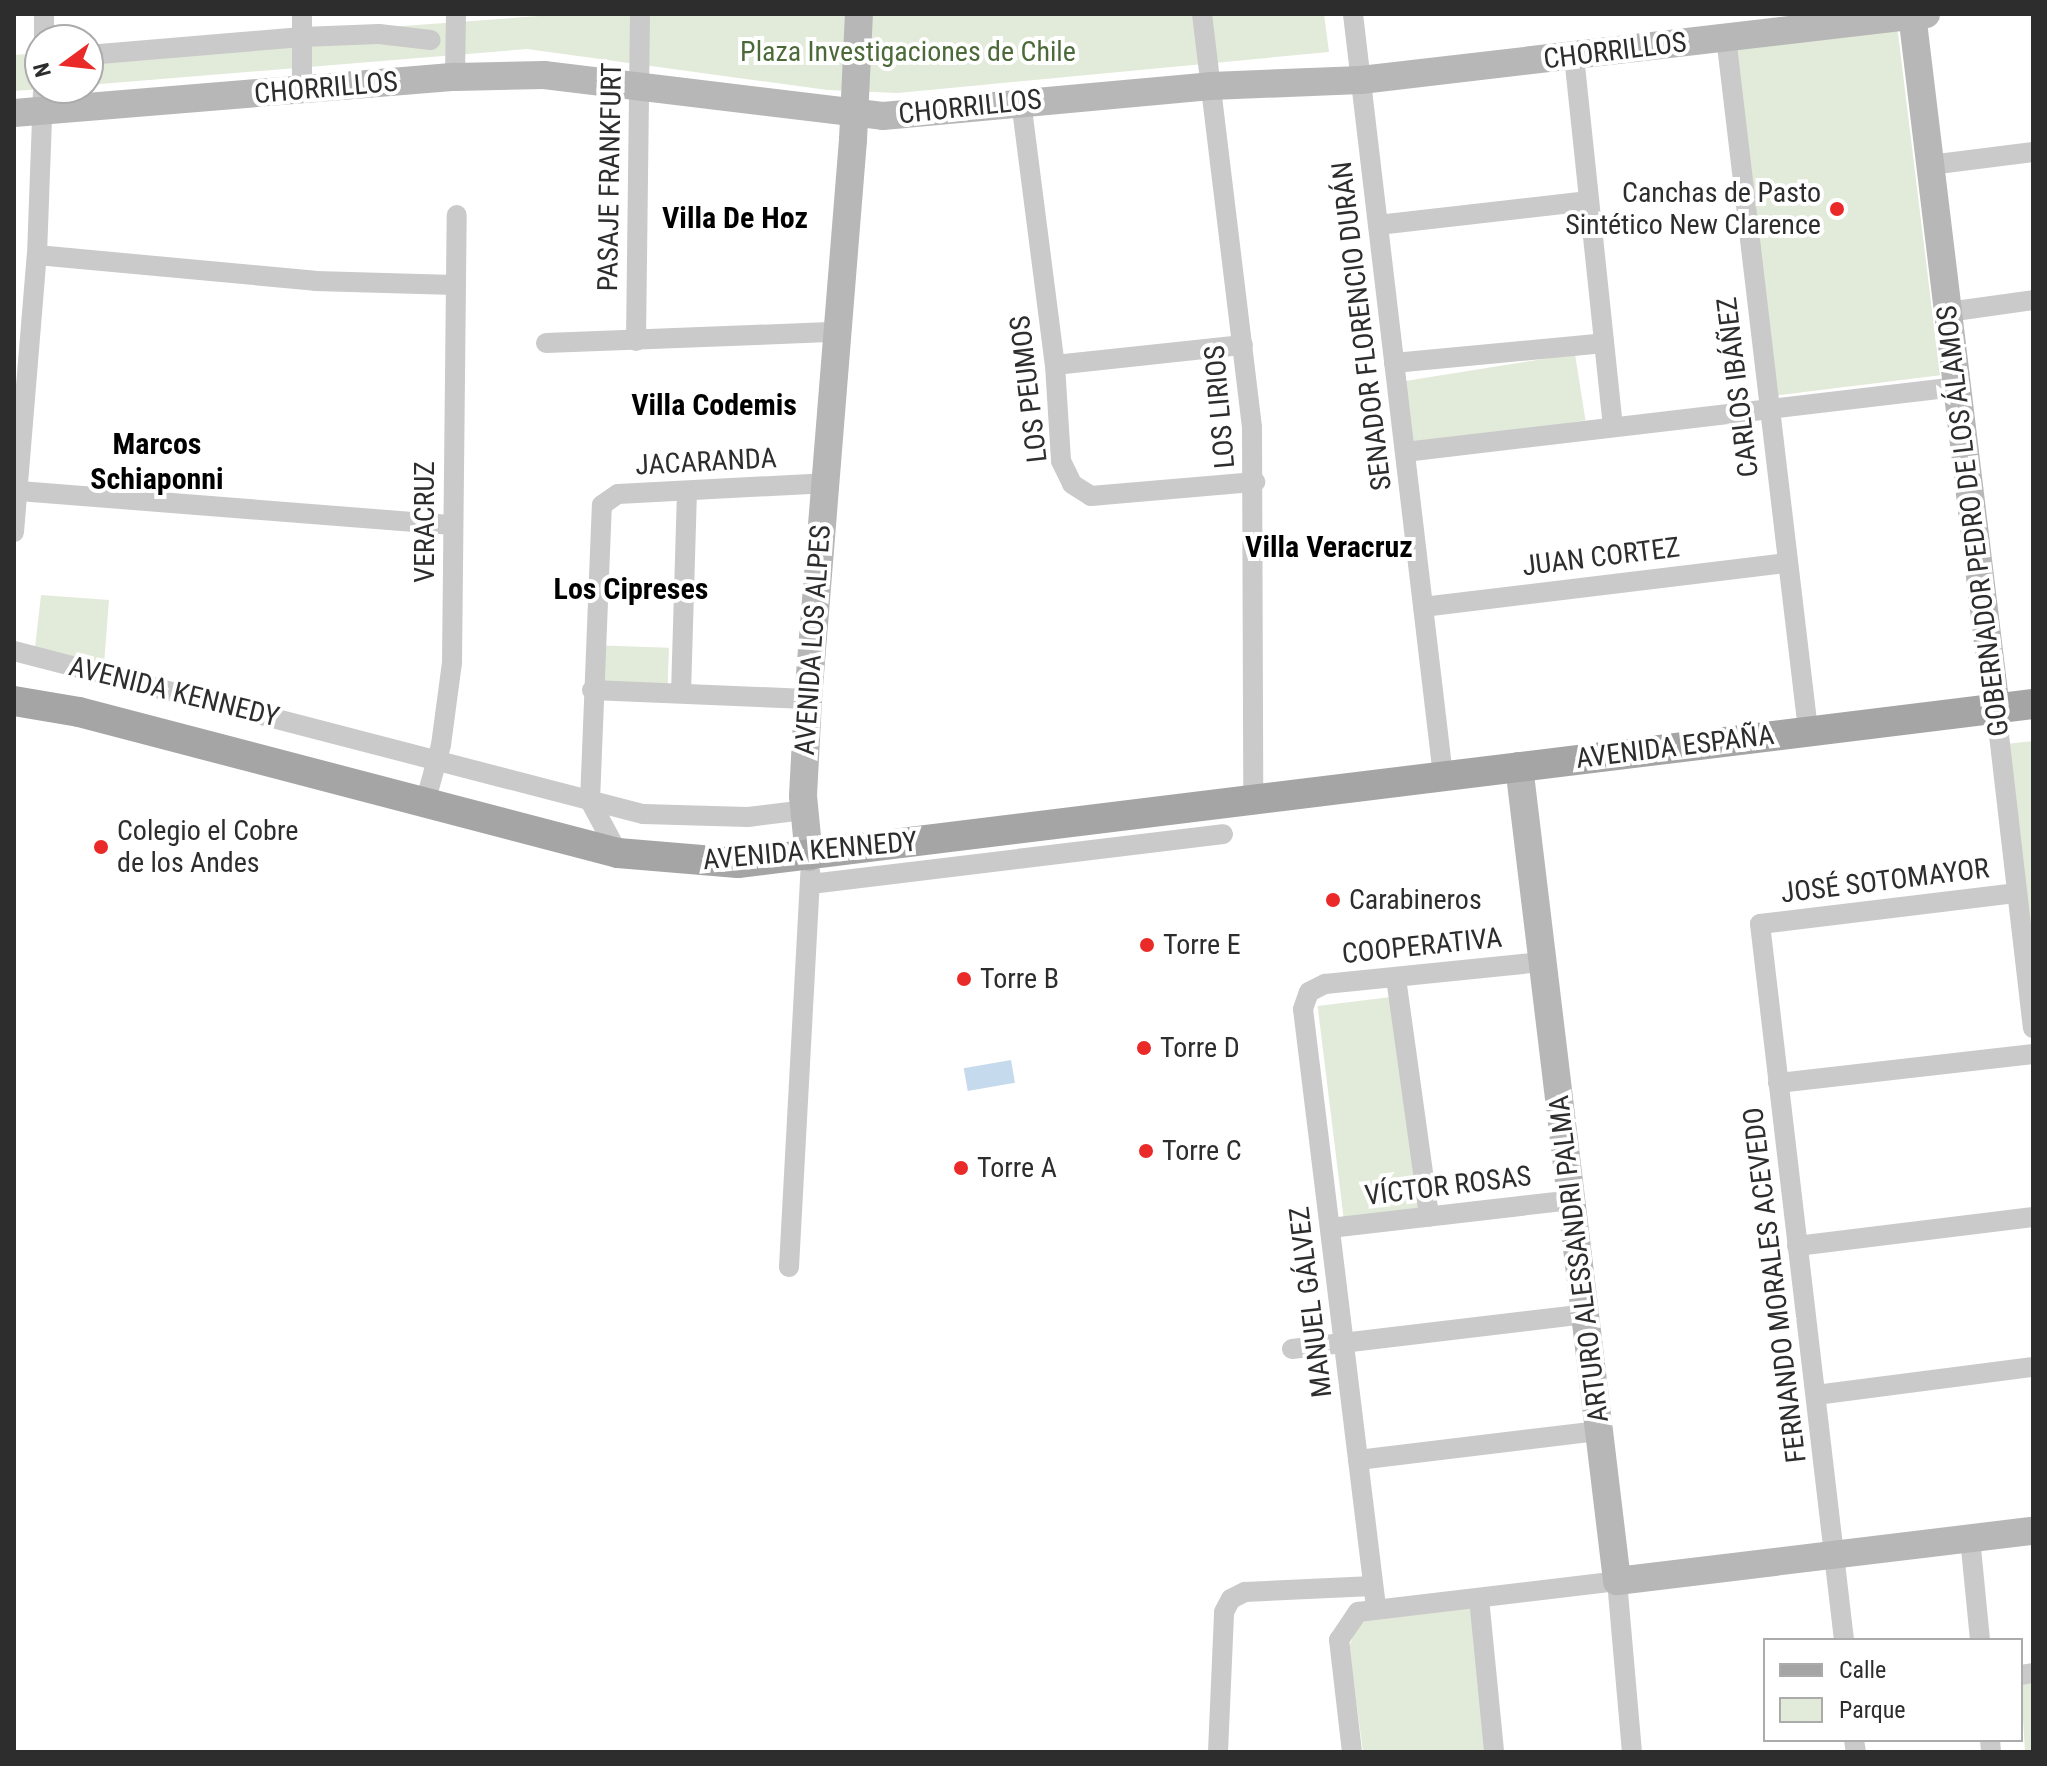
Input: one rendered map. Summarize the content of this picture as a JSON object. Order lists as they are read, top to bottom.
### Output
{
  "streets": {
    "main road": ["AVENIDA KENNEDY", "AVENIDA ESPAÑA"],
    "street": [
      "CHORRILLOS",
      "PASAJE FRANKFURT",
      "SENADOR FLORENCIO DURÁN",
      "CARLOS IBÁÑEZ",
      "LOS PEUMOS",
      "LOS LIRIOS",
      "JACARANDA",
      "GOBERNADOR PEDRO DE LOS ÁLAMOS",
      "VERACRUZ",
      "JUAN CORTEZ",
      "AVENIDA LOS ALPES",
      "JOSÉ SOTOMAYOR",
      "COOPERATIVA",
      "VÍCTOR ROSAS",
      "ARTURO ALESSANDRI PALMA",
      "FERNANDO MORALES ACEVEDO",
      "MANUEL GÁLVEZ"
    ]
  },
  "crossings": [
    ["CHORRILLOS", "PASAJE FRANKFURT"],
    ["CHORRILLOS", "SENADOR FLORENCIO DURÁN"],
    ["CHORRILLOS", "CARLOS IBÁÑEZ"],
    ["CHORRILLOS", "LOS PEUMOS"],
    ["CHORRILLOS", "LOS LIRIOS"],
    ["CHORRILLOS", "GOBERNADOR PEDRO DE LOS ÁLAMOS"],
    ["CHORRILLOS", "AVENIDA LOS ALPES"],
    ["SENADOR FLORENCIO DURÁN", "JUAN CORTEZ"],
    ["SENADOR FLORENCIO DURÁN", "AVENIDA ESPAÑA"],
    ["CARLOS IBÁÑEZ", "JUAN CORTEZ"],
    ["CARLOS IBÁÑEZ", "AVENIDA ESPAÑA"],
    ["LOS PEUMOS", "LOS LIRIOS"],
    ["LOS LIRIOS", "AVENIDA KENNEDY"],
    ["JACARANDA", "AVENIDA LOS ALPES"],
    ["JACARANDA", "AVENIDA KENNEDY"],
    ["GOBERNADOR PEDRO DE LOS ÁLAMOS", "AVENIDA ESPAÑA"],
    ["GOBERNADOR PEDRO DE LOS ÁLAMOS", "JOSÉ SOTOMAYOR"],
    ["VERACRUZ", "AVENIDA KENNEDY"],
    ["AVENIDA LOS ALPES", "AVENIDA KENNEDY"],
    ["AVENIDA KENNEDY", "AVENIDA ESPAÑA"],
    ["AVENIDA ESPAÑA", "ARTURO ALESSANDRI PALMA"],
    ["JOSÉ SOTOMAYOR", "FERNANDO MORALES ACEVEDO"],
    ["COOPERATIVA", "ARTURO ALESSANDRI PALMA"],
    ["COOPERATIVA", "MANUEL GÁLVEZ"],
    ["VÍCTOR ROSAS", "ARTURO ALESSANDRI PALMA"],
    ["VÍCTOR ROSAS", "MANUEL GÁLVEZ"]
  ],
  "districts": [
    "Villa De Hoz",
    "Villa Codemis",
    "Marcos Schiaponni",
    "Villa Veracruz",
    "Los Cipreses"
  ],
  "parks": ["Plaza Investigaciones de Chile"],
  "places": [
    "Canchas de Pasto Sintético New Clarence",
    "Colegio el Cobre de los Andes",
    "Carabineros",
    "Torre E",
    "Torre B",
    "Torre D",
    "Torre C",
    "Torre A"
  ],
  "legend": ["Calle", "Parque"],
  "north": "left"
}
